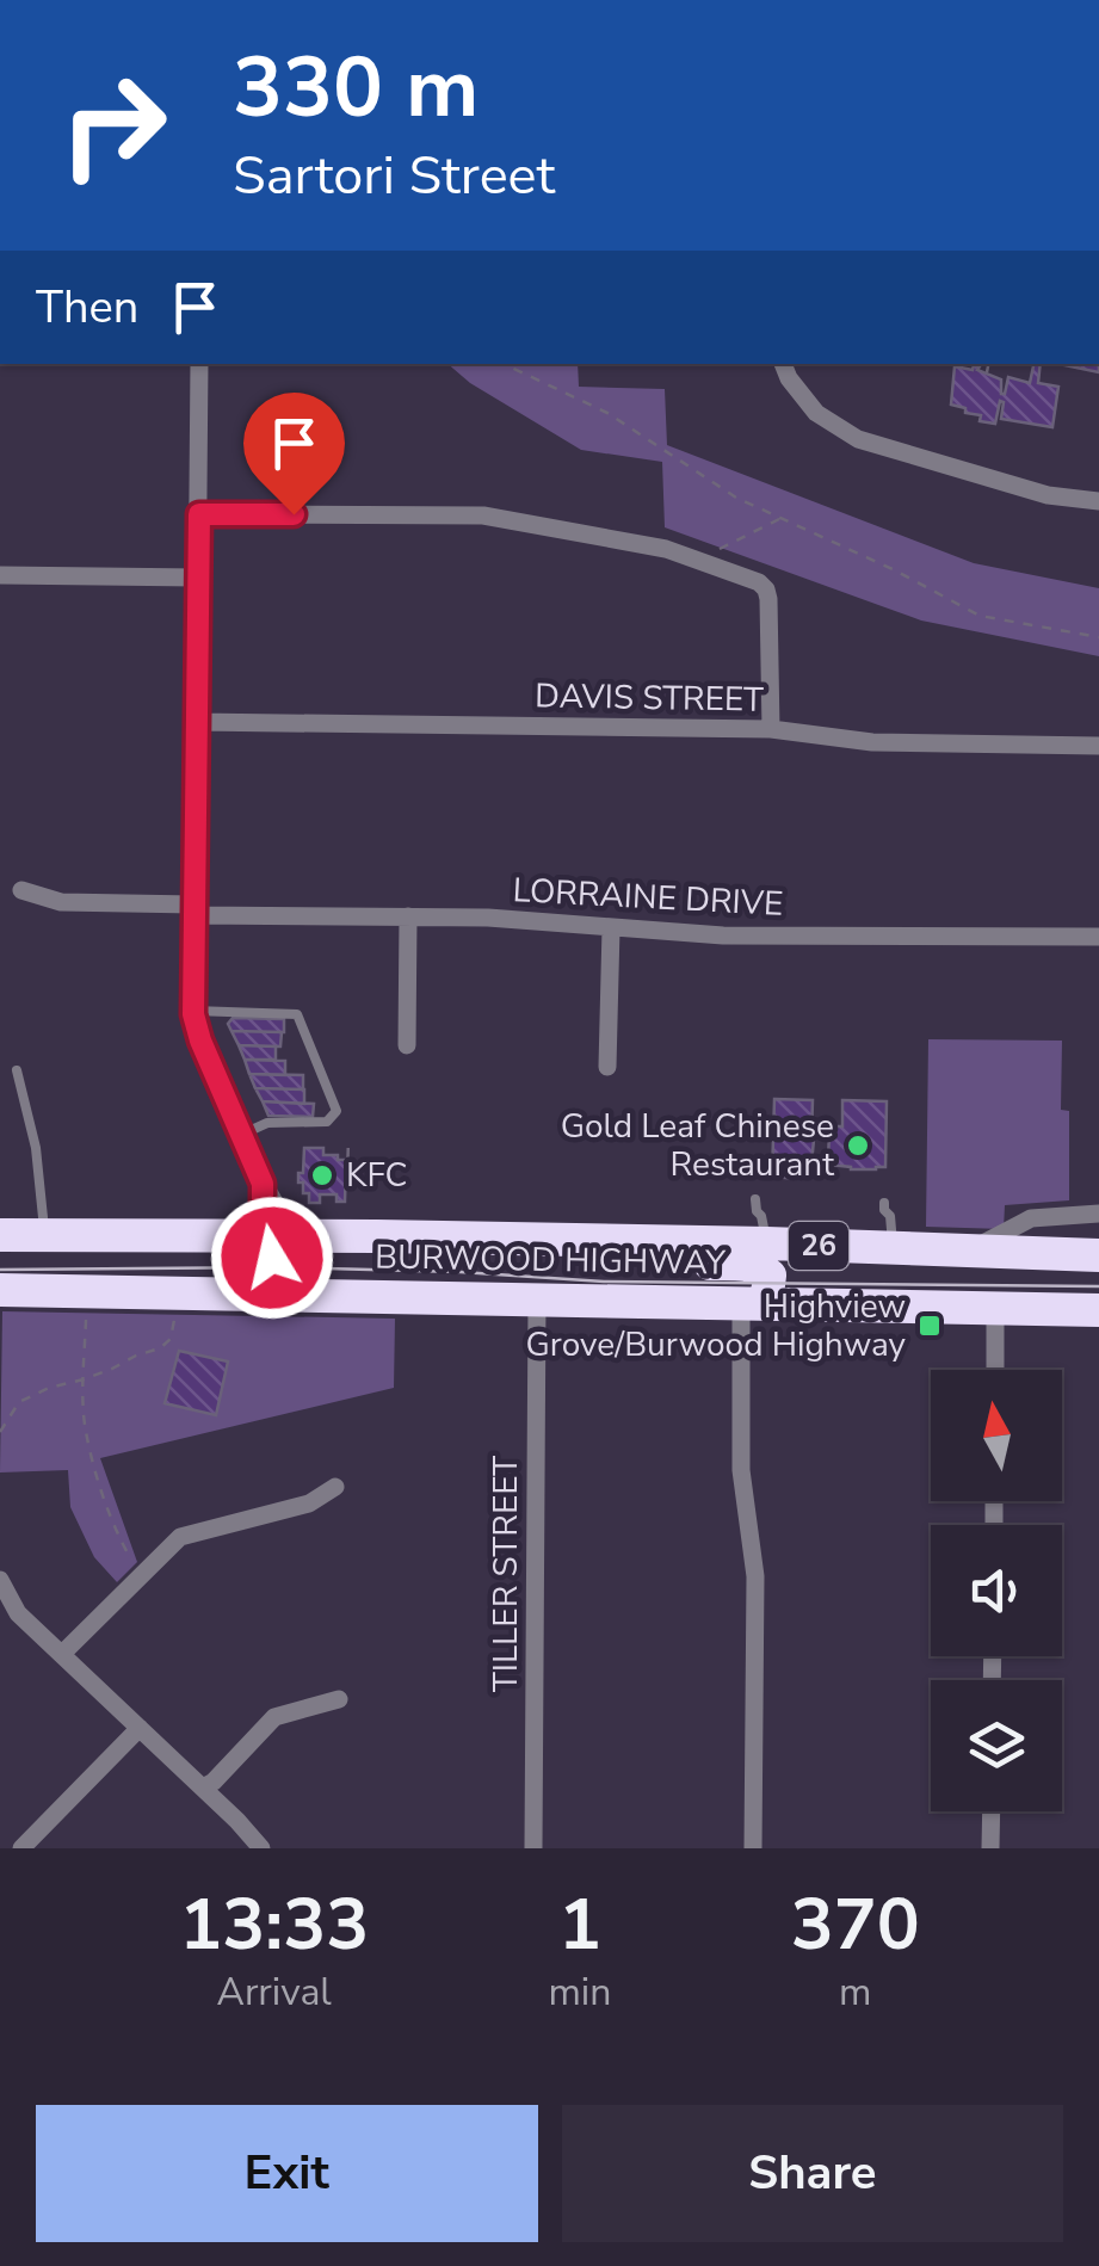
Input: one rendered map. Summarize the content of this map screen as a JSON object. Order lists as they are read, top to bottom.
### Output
{
  "streets": {
    "highway": ["26", "BURWOOD HIGHWAY"],
    "street": ["DAVIS STREET", "LORRAINE DRIVE", "TILLER STREET"]
  },
  "crossings": [
    ["BURWOOD HIGHWAY", "TILLER STREET"]
  ],
  "places": {
    "other": ["Gold Leaf Chinese Restaurant", "KFC"],
    "transit": ["Highview Grove/Burwood Highway"]
  },
  "north": "top",
  "page": {
    "turn": ["330 m", "Sartori Street"],
    "then": "Then",
    "eta": [
      "13:33",
      "Arrival",
      "1",
      "min",
      "370",
      "m"
    ],
    "buttons": ["Exit", "Share"]
  }
}
